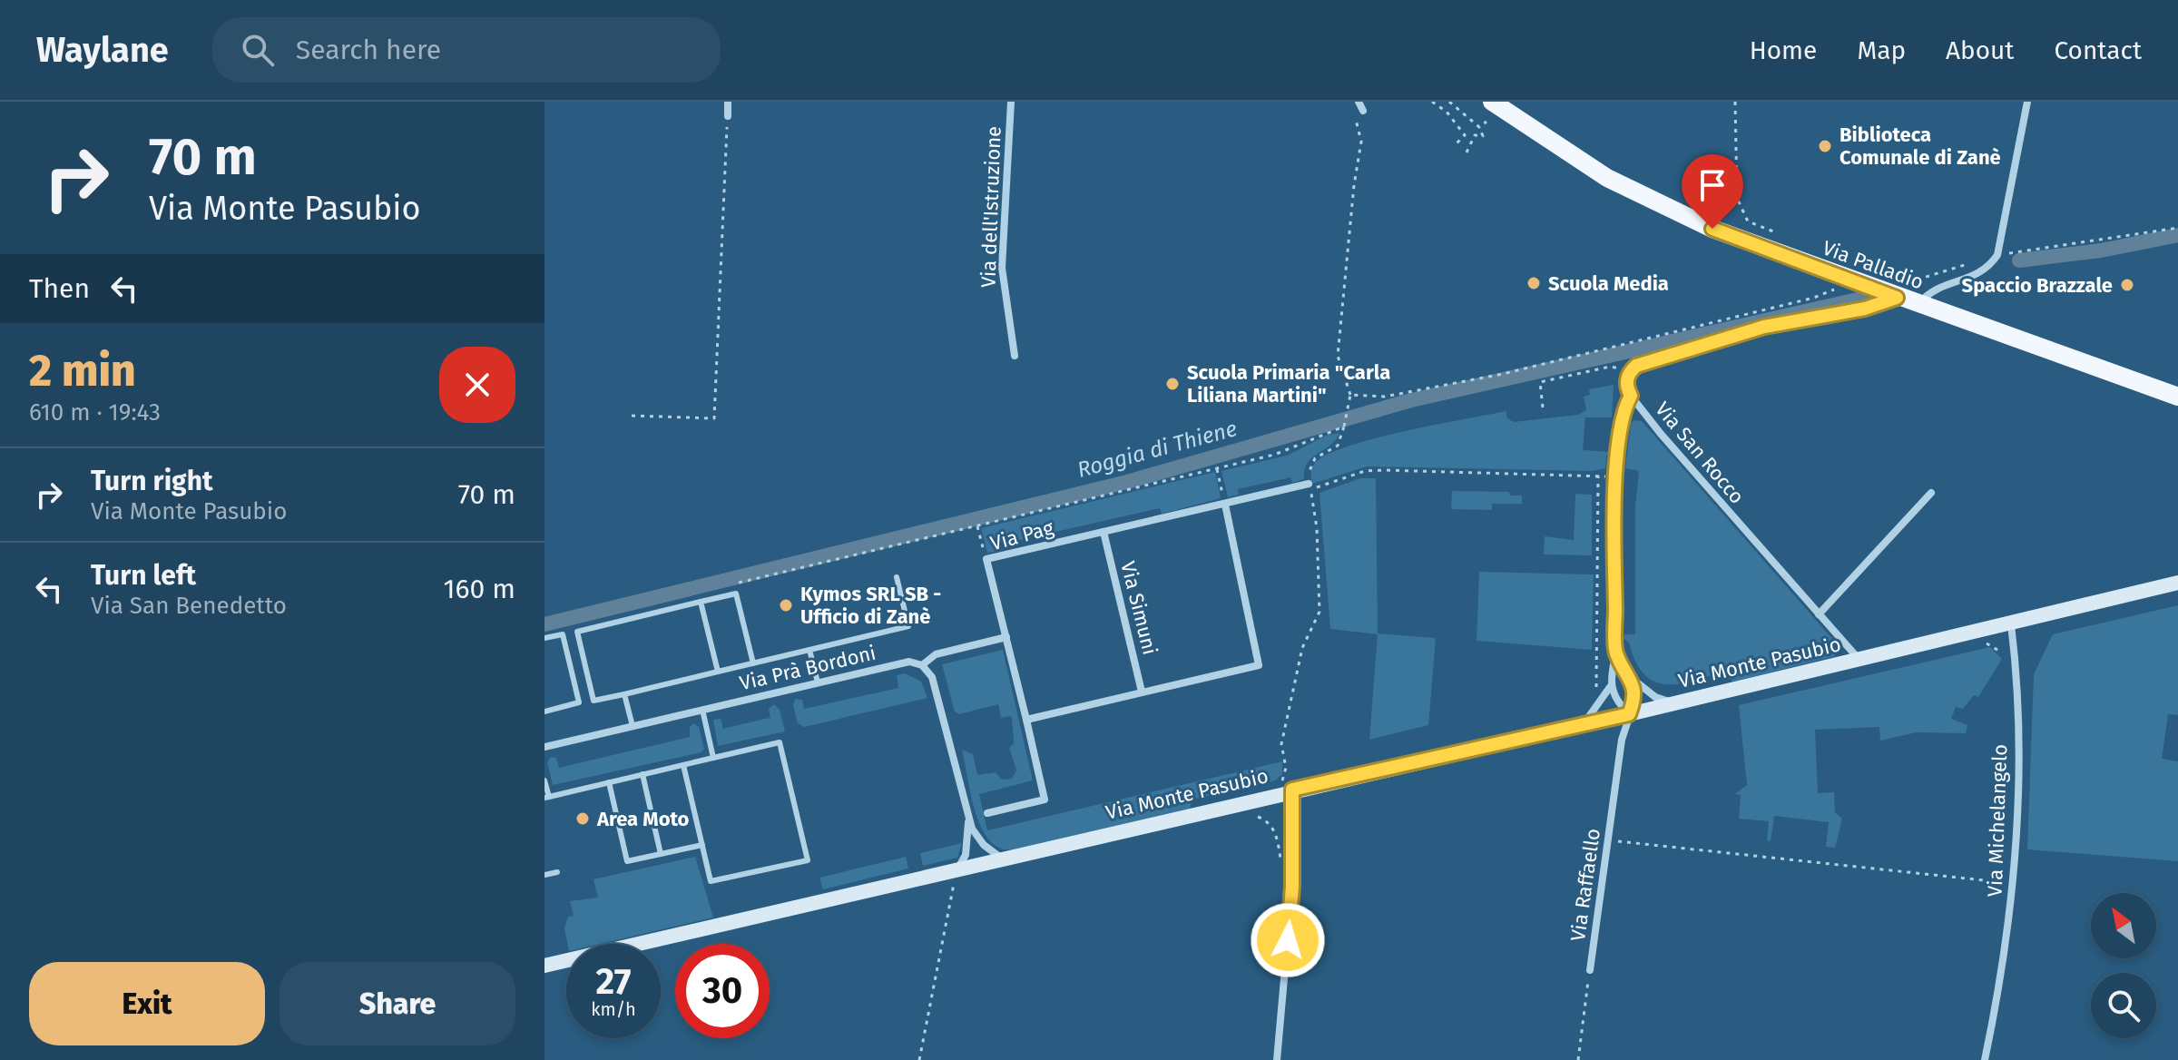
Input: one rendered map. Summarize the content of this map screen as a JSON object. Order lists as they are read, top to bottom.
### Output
{
  "streets": {
    "main road": ["Via Palladio", "Via Monte Pasubio"],
    "street": [
      "Via dell'Istruzione",
      "Via San Rocco",
      "Via Pag",
      "Via Simuni",
      "Via Prà Bordoni",
      "Via Michelangelo",
      "Via Raffaello"
    ]
  },
  "crossings": [
    ["Via San Rocco", "Via Monte Pasubio"],
    ["Via Pag", "Via Simuni"],
    ["Via Monte Pasubio", "Via Michelangelo"],
    ["Via Monte Pasubio", "Via Raffaello"]
  ],
  "water": ["Roggia di Thiene"],
  "places": [
    "Biblioteca Comunale di Zanè",
    "Scuola Media",
    "Spaccio Brazzale",
    "Scuola Primaria \"Carla Liliana Martini\"",
    "Kymos SRL SB - Ufficio di Zanè",
    "Area Moto"
  ],
  "north": "top left",
  "page": {
    "header": "Waylane",
    "search": "Search here",
    "nav": [
      "Home",
      "Map",
      "About",
      "Contact"
    ],
    "turn": ["70 m", "Via Monte Pasubio"],
    "then": "Then",
    "heading": ["2 min", "610 m · 19:43"],
    "list": [
      {
        "name": "Turn right",
        "note": "Via Monte Pasubio",
        "value": "70 m"
      },
      {
        "name": "Turn left",
        "note": "Via San Benedetto",
        "value": "160 m"
      }
    ],
    "speed": "27 km/h",
    "limit": "30",
    "buttons": ["Exit", "Share"]
  }
}
